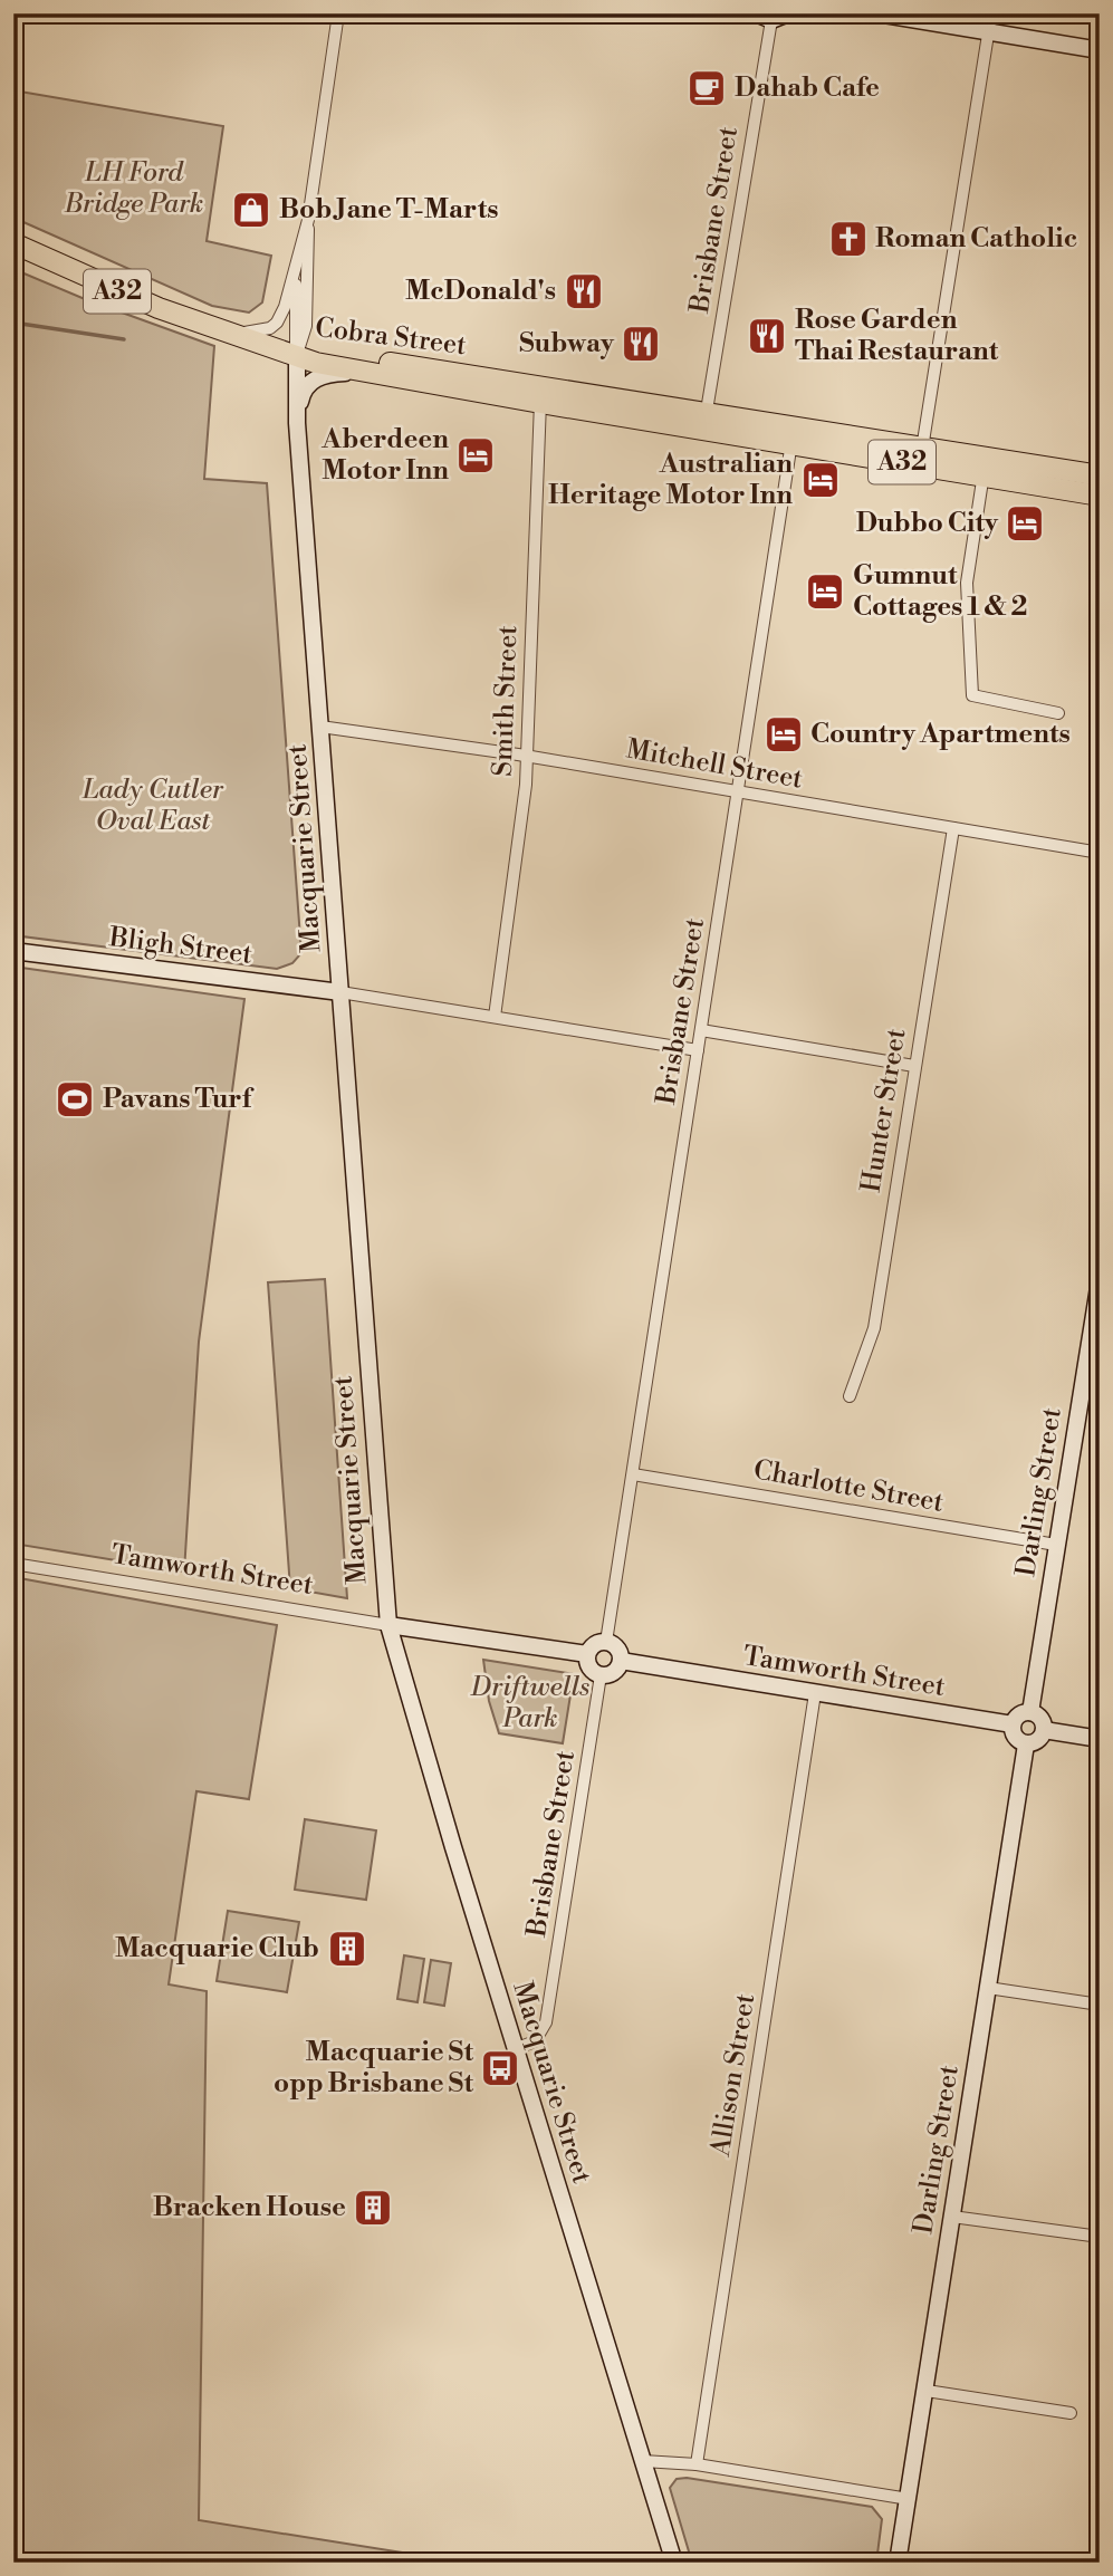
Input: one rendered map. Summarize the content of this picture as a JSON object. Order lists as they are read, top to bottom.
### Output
{
  "streets": {
    "highway": ["A32", "Cobra Street"],
    "street": [
      "Brisbane Street",
      "Smith Street",
      "Mitchell Street",
      "Macquarie Street",
      "Bligh Street",
      "Hunter Street",
      "Charlotte Street",
      "Darling Street",
      "Tamworth Street",
      "Allison Street"
    ]
  },
  "crossings": [
    ["Brisbane Street", "Cobra Street"],
    ["Brisbane Street", "Mitchell Street"],
    ["Brisbane Street", "Macquarie Street"],
    ["Brisbane Street", "Charlotte Street"],
    ["Brisbane Street", "Tamworth Street"],
    ["A32", "Cobra Street"],
    ["A32", "Macquarie Street"],
    ["Cobra Street", "Smith Street"],
    ["Cobra Street", "Macquarie Street"],
    ["Smith Street", "Mitchell Street"],
    ["Mitchell Street", "Macquarie Street"],
    ["Mitchell Street", "Hunter Street"],
    ["Macquarie Street", "Bligh Street"],
    ["Macquarie Street", "Tamworth Street"],
    ["Charlotte Street", "Darling Street"],
    ["Darling Street", "Tamworth Street"],
    ["Tamworth Street", "Allison Street"]
  ],
  "parks": ["LH Ford Bridge Park", "Lady Cutler Oval East", "Driftwells Park"],
  "places": {
    "cafe": ["Dahab Cafe"],
    "shop": ["Bob Jane T-Marts"],
    "church": ["Roman Catholic"],
    "restaurant": ["McDonald's", "Rose Garden Thai Restaurant", "Subway"],
    "hotel": [
      "Aberdeen Motor Inn",
      "Australian Heritage Motor Inn",
      "Dubbo City",
      "Gumnut Cottages 1 & 2",
      "Country Apartments"
    ],
    "sports": ["Pavans Turf"],
    "building": ["Macquarie Club", "Bracken House"],
    "bus stop": ["Macquarie St opp Brisbane St"]
  }
}
